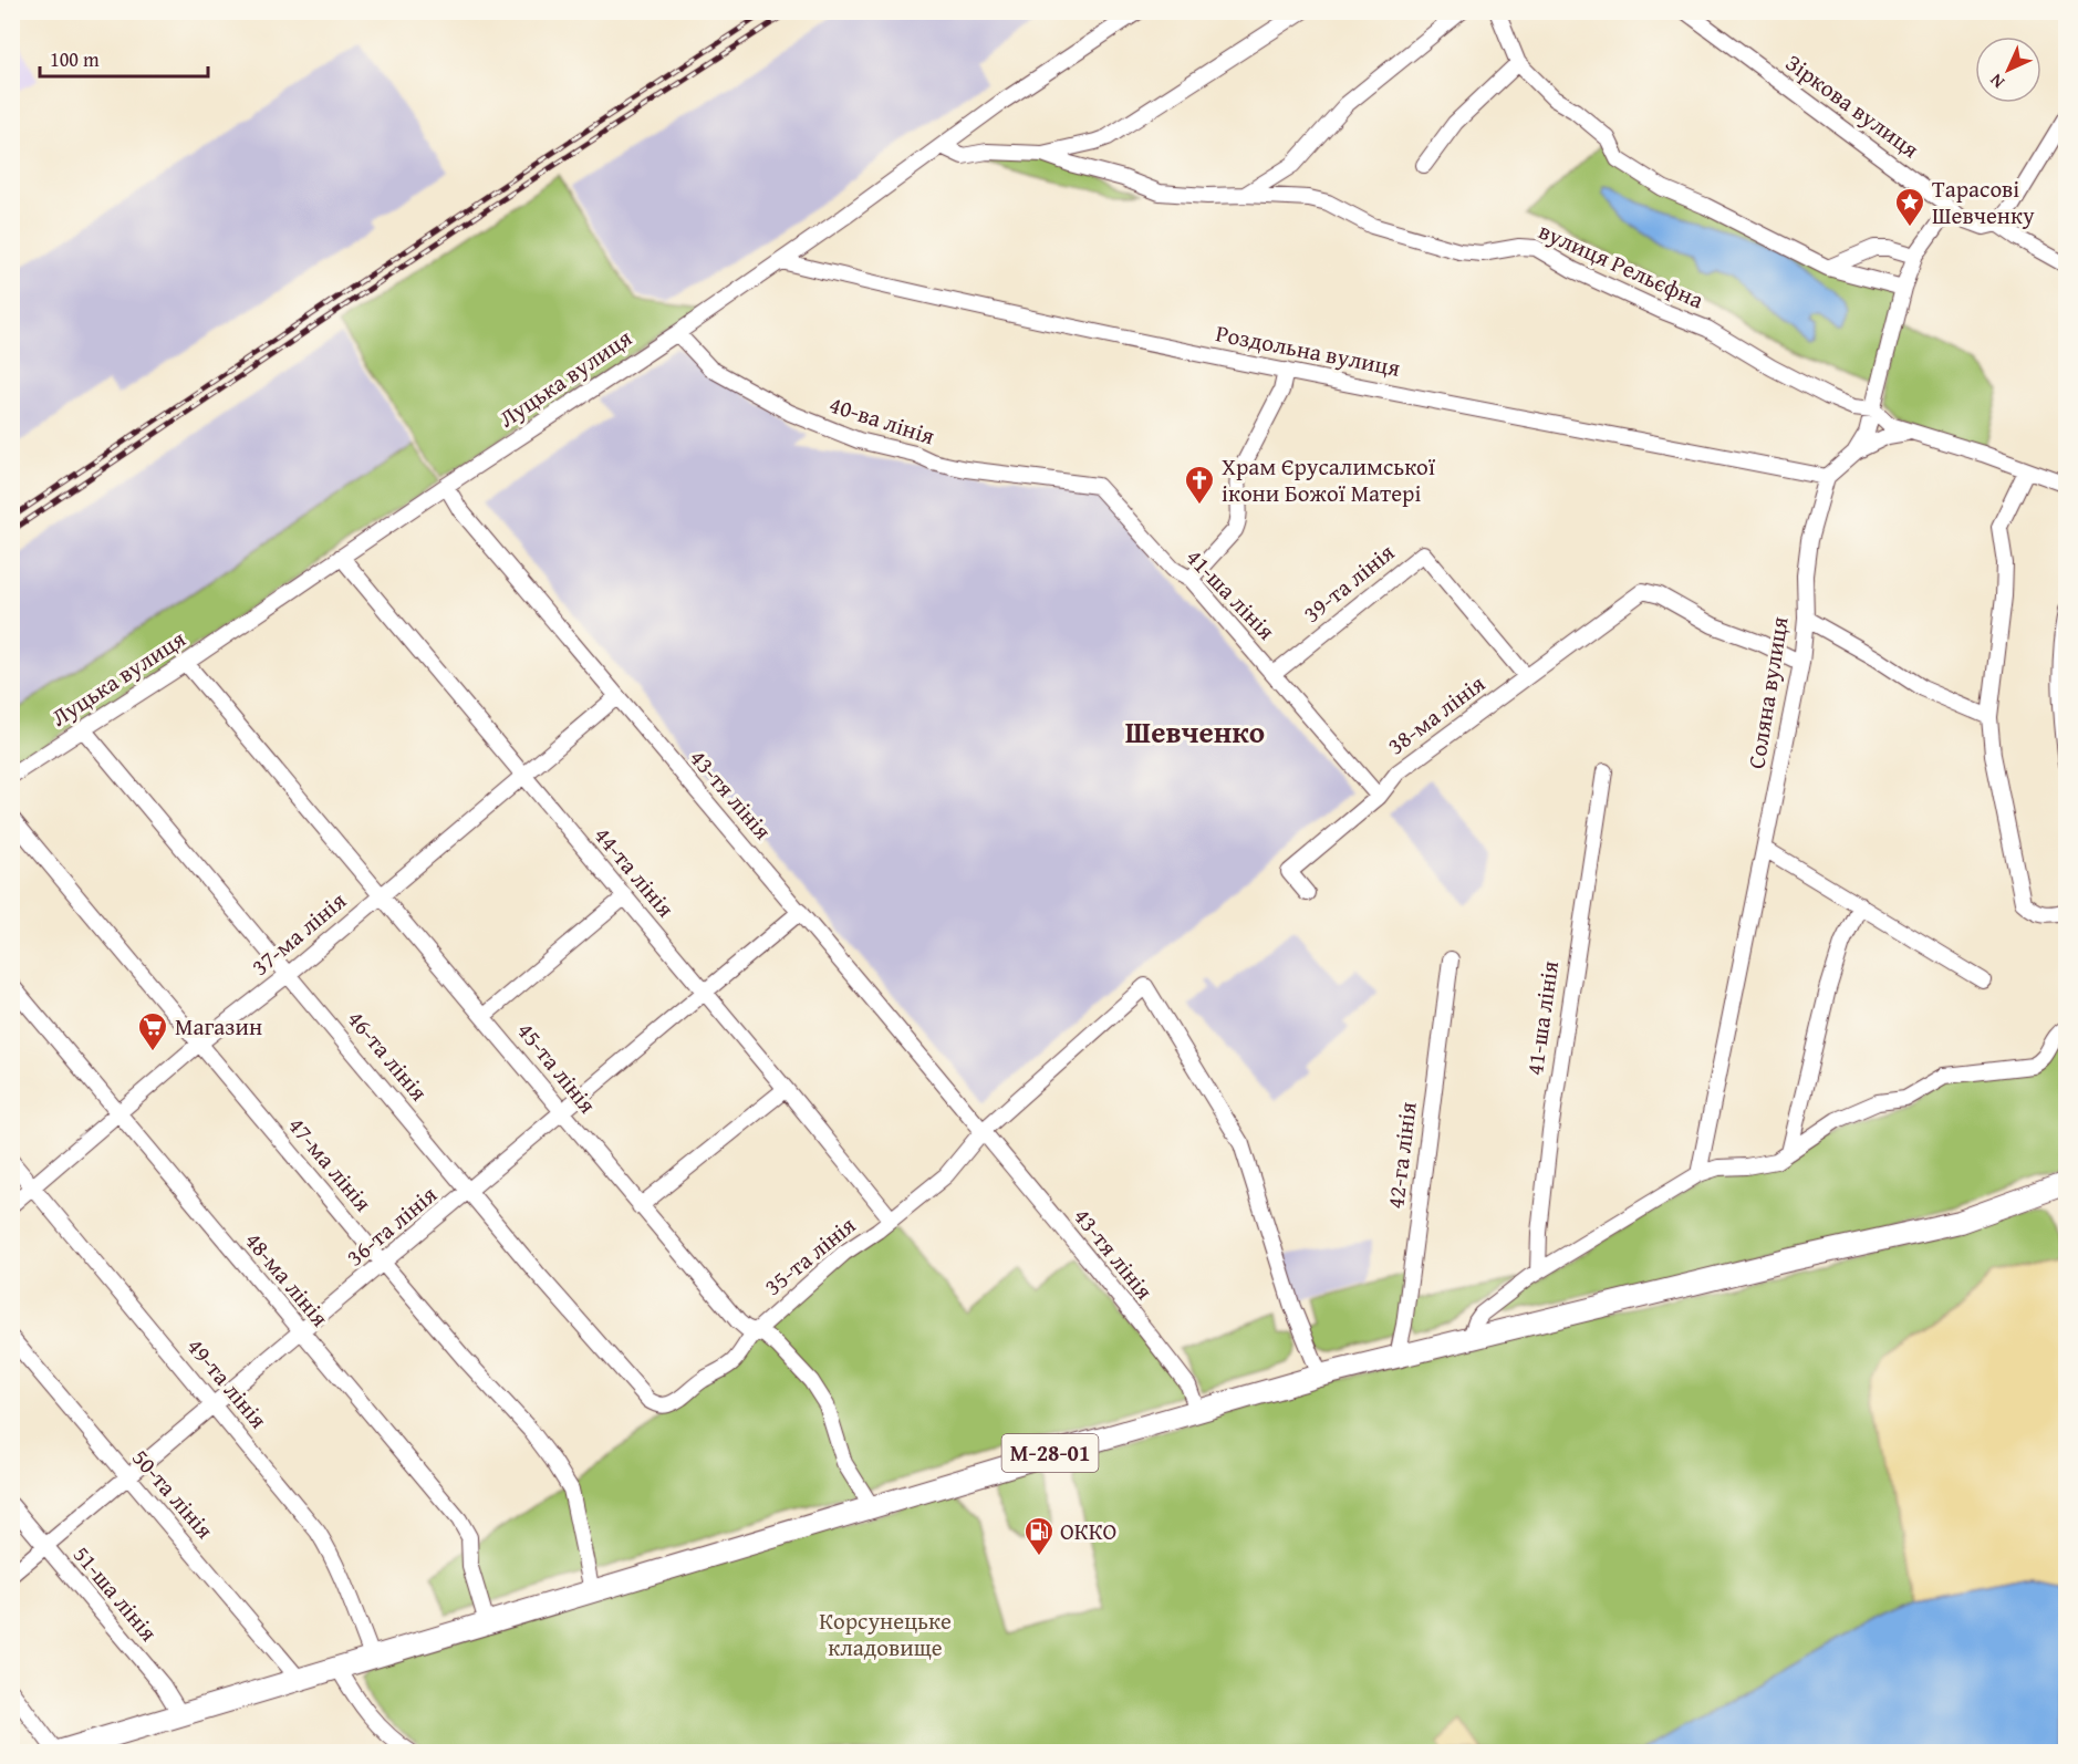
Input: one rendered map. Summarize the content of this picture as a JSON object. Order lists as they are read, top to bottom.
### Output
{
  "streets": {
    "highway": ["М-28-01"],
    "street": [
      "Зіркова вулиця",
      "вулиця Рельєфна",
      "Роздольна вулиця",
      "Луцька вулиця",
      "40-ва лінія",
      "39-та лінія",
      "41-ша лінія",
      "Соляна вулиця",
      "38-ма лінія",
      "43-тя лінія",
      "44-та лінія",
      "37-ма лінія",
      "46-та лінія",
      "45-та лінія",
      "42-га лінія",
      "47-ма лінія",
      "36-та лінія",
      "35-та лінія",
      "48-ма лінія",
      "49-та лінія",
      "50-та лінія",
      "51-ша лінія"
    ]
  },
  "crossings": [
    ["вулиця Рельєфна", "Луцька вулиця"],
    ["Роздольна вулиця", "Луцька вулиця"],
    ["Роздольна вулиця", "Соляна вулиця"],
    ["Луцька вулиця", "40-ва лінія"],
    ["Луцька вулиця", "43-тя лінія"],
    ["Луцька вулиця", "44-та лінія"],
    ["Луцька вулиця", "46-та лінія"],
    ["Луцька вулиця", "45-та лінія"],
    ["40-ва лінія", "41-ша лінія"],
    ["39-та лінія", "41-ша лінія"],
    ["39-та лінія", "38-ма лінія"],
    ["41-ша лінія", "38-ма лінія"],
    ["Соляна вулиця", "38-ма лінія"],
    ["43-тя лінія", "37-ма лінія"],
    ["43-тя лінія", "36-та лінія"],
    ["43-тя лінія", "35-та лінія"],
    ["43-тя лінія", "М-28-01"],
    ["44-та лінія", "37-ма лінія"],
    ["44-та лінія", "36-та лінія"],
    ["44-та лінія", "35-та лінія"],
    ["37-ма лінія", "46-та лінія"],
    ["37-ма лінія", "45-та лінія"],
    ["37-ма лінія", "47-ма лінія"],
    ["37-ма лінія", "48-ма лінія"],
    ["37-ма лінія", "49-та лінія"],
    ["46-та лінія", "36-та лінія"],
    ["46-та лінія", "35-та лінія"],
    ["45-та лінія", "36-та лінія"],
    ["45-та лінія", "35-та лінія"],
    ["45-та лінія", "М-28-01"],
    ["42-га лінія", "М-28-01"],
    ["47-ма лінія", "36-та лінія"],
    ["47-ма лінія", "М-28-01"],
    ["36-та лінія", "48-ма лінія"],
    ["36-та лінія", "49-та лінія"],
    ["36-та лінія", "50-та лінія"],
    ["36-та лінія", "51-ша лінія"],
    ["48-ма лінія", "М-28-01"],
    ["49-та лінія", "М-28-01"],
    ["М-28-01", "50-та лінія"],
    ["М-28-01", "51-ша лінія"]
  ],
  "districts": ["Шевченко"],
  "parks": ["Корсунецьке кладовище"],
  "places": {
    "place": ["Тарасові Шевченку"],
    "church": ["Храм Єрусалимської ікони Божої Матері"],
    "supermarket": ["Магазин"],
    "fuel station": ["ОККО"]
  },
  "scale_bar": "100 m",
  "north": "bottom left"
}
